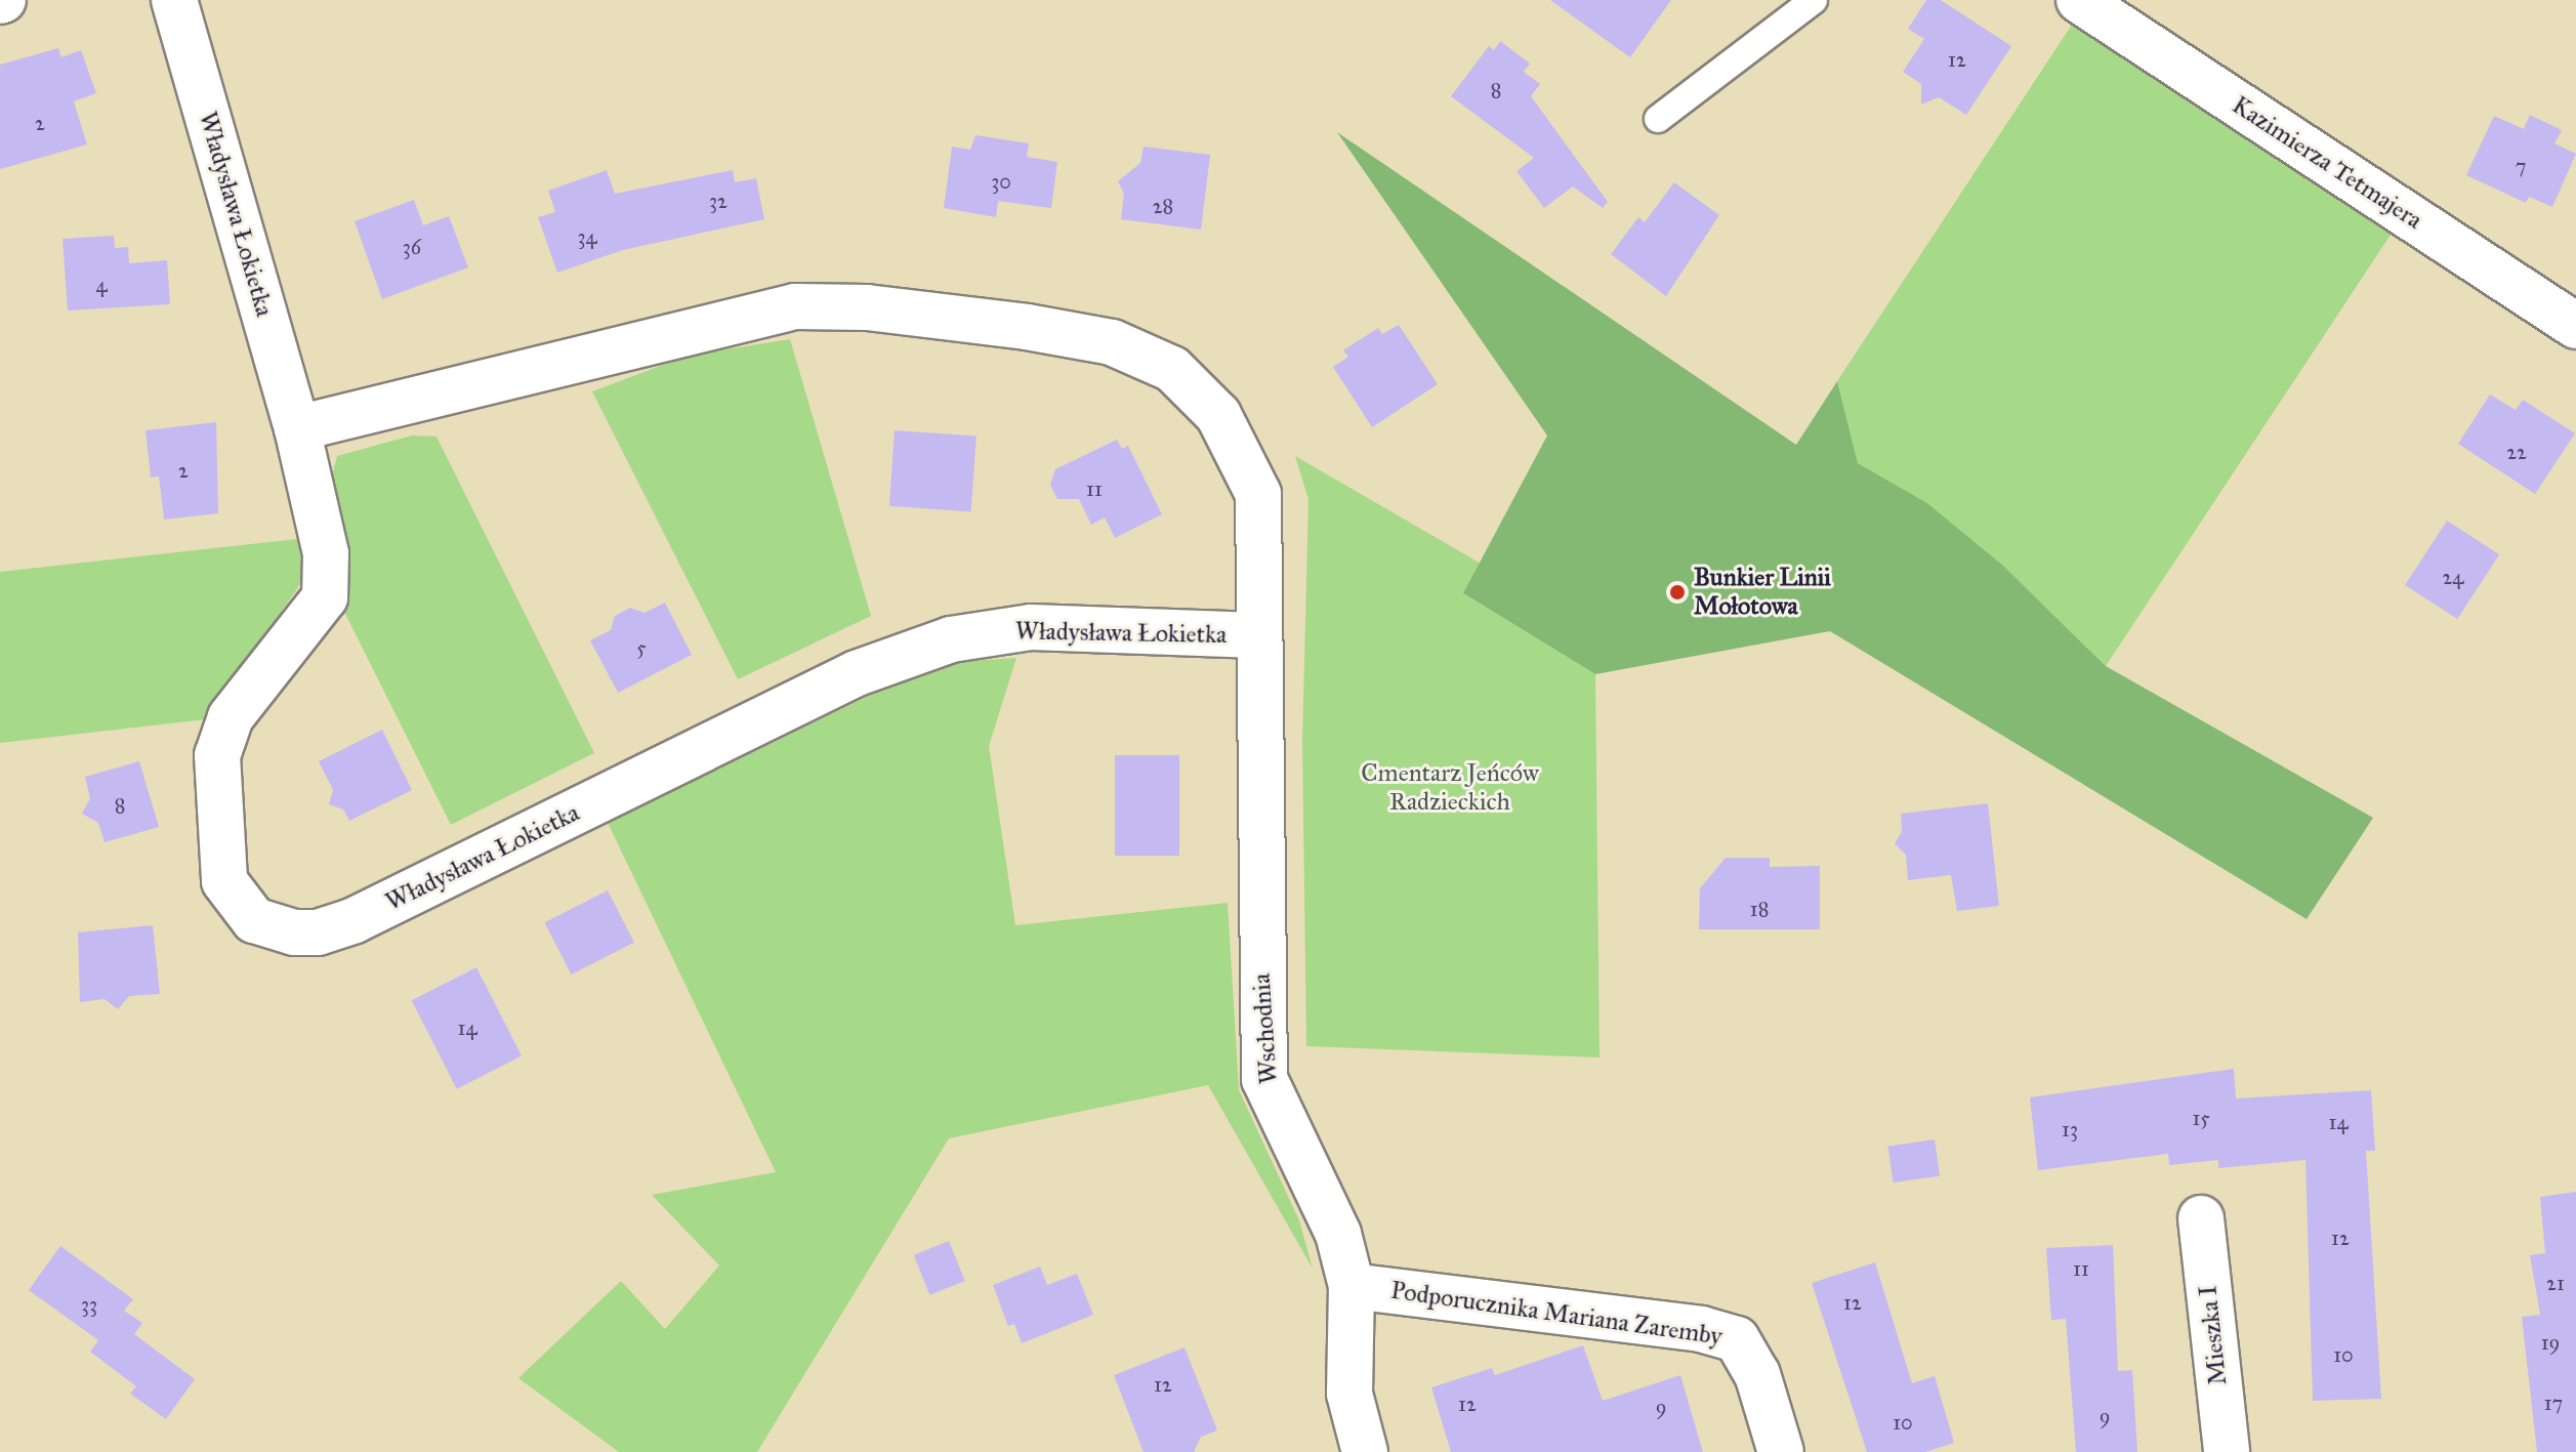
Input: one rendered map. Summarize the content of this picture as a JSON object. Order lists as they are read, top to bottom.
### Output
{
  "streets": {
    "street": [
      "Kazimierza Tetmajera",
      "Władysława Łokietka",
      "Wschodnia",
      "Podporucznika Mariana Zaremby",
      "Mieszka I"
    ]
  },
  "crossings": [
    ["Władysława Łokietka", "Wschodnia"],
    ["Wschodnia", "Podporucznika Mariana Zaremby"]
  ],
  "parks": ["Cmentarz Jeńców Radzieckich"],
  "places": ["Bunkier Linii Mołotowa"],
  "house_numbers": [
    "12",
    "8",
    "2",
    "7",
    "30",
    "32",
    "28",
    "34",
    "36",
    "4",
    "22",
    "2",
    "11",
    "24",
    "5",
    "8",
    "18",
    "14",
    "15",
    "14",
    "13",
    "12",
    "11",
    "21",
    "12",
    "33",
    "19",
    "10",
    "12",
    "17",
    "12",
    "9",
    "9",
    "10"
  ]
}
